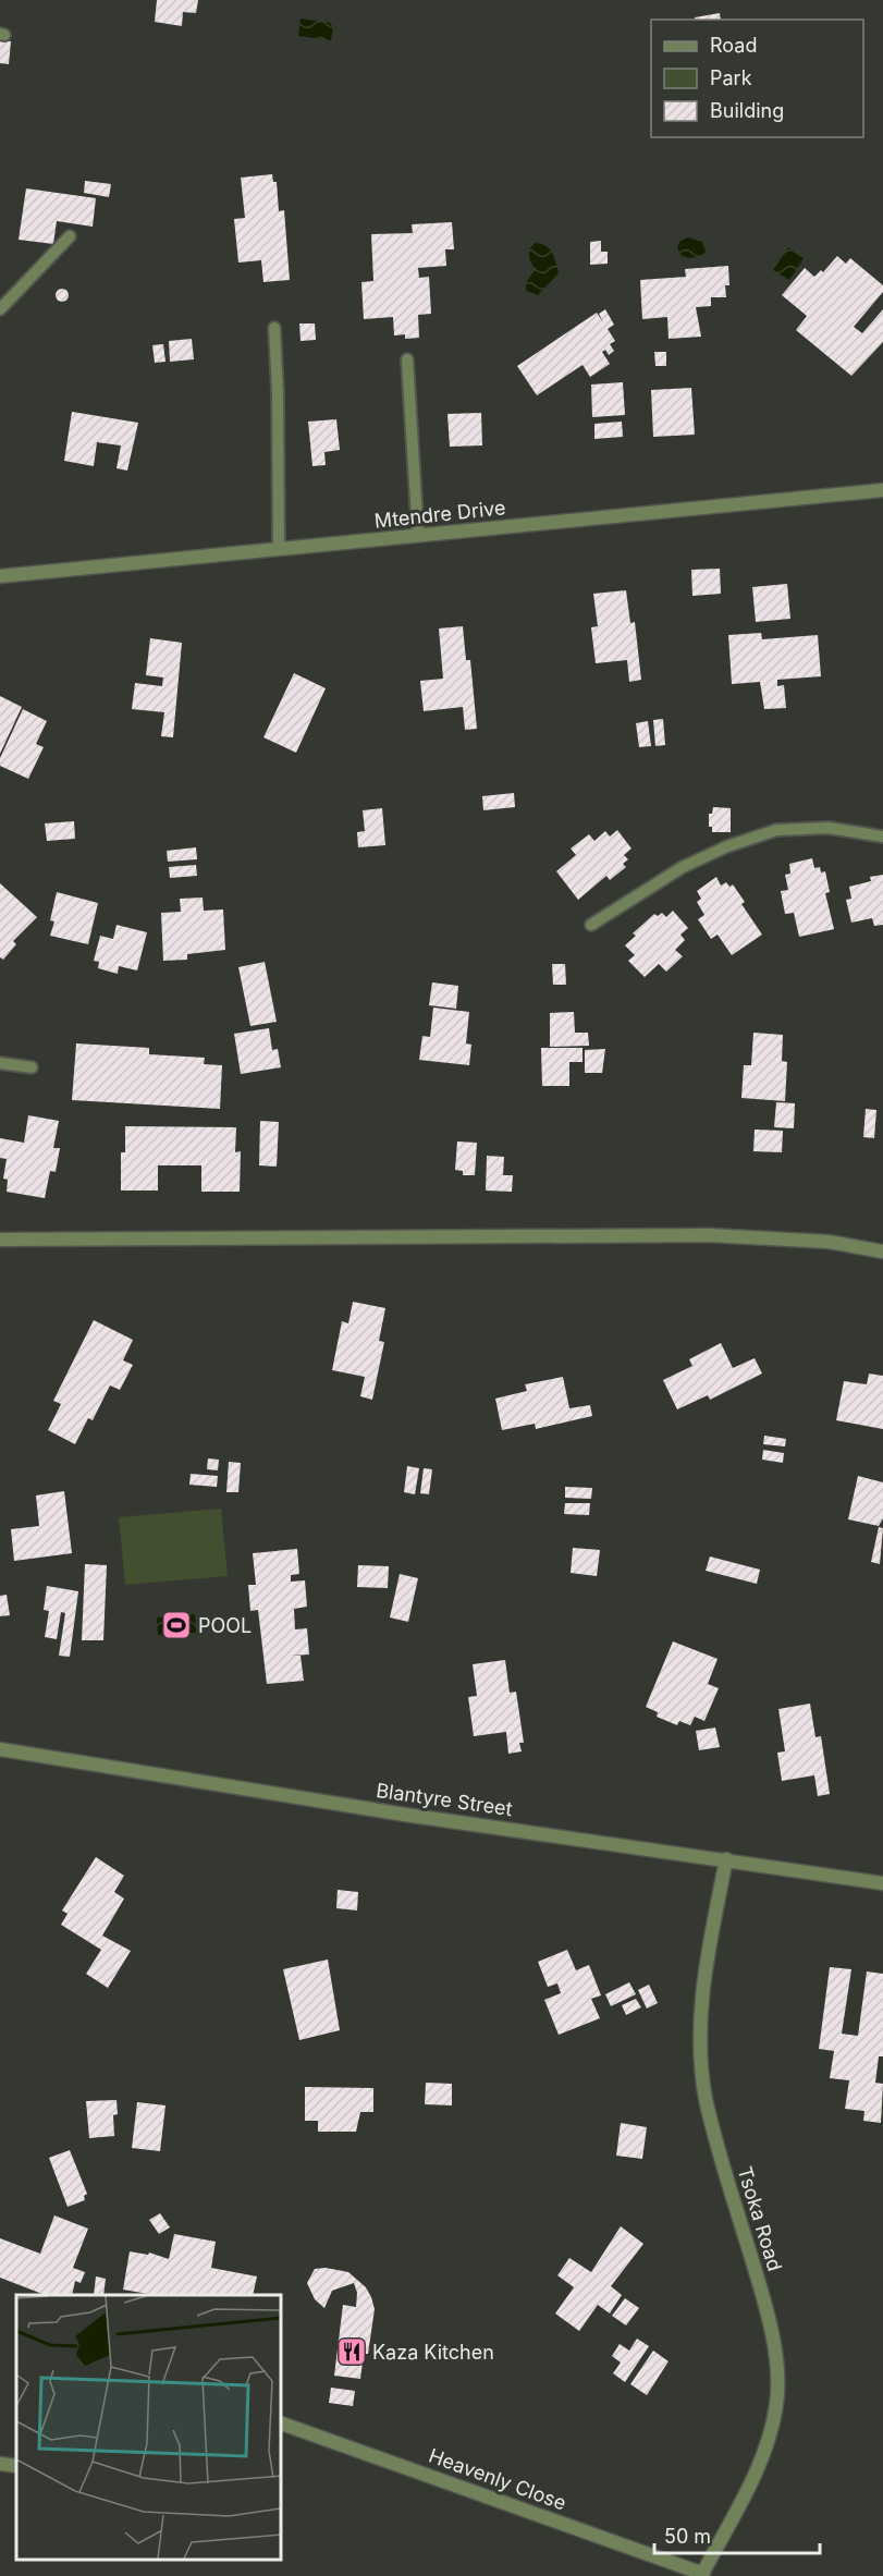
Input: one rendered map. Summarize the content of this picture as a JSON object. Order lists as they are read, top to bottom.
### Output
{
  "streets": {
    "street": [
      "Mtendre Drive",
      "Blantyre Street",
      "Tsoka Road",
      "Heavenly Close"
    ]
  },
  "crossings": [
    ["Blantyre Street", "Tsoka Road"],
    ["Tsoka Road", "Heavenly Close"]
  ],
  "places": {
    "sports": ["POOL"],
    "restaurant": ["Kaza Kitchen"]
  },
  "legend": ["Road", "Park", "Building"],
  "scale_bar": "50 m"
}
